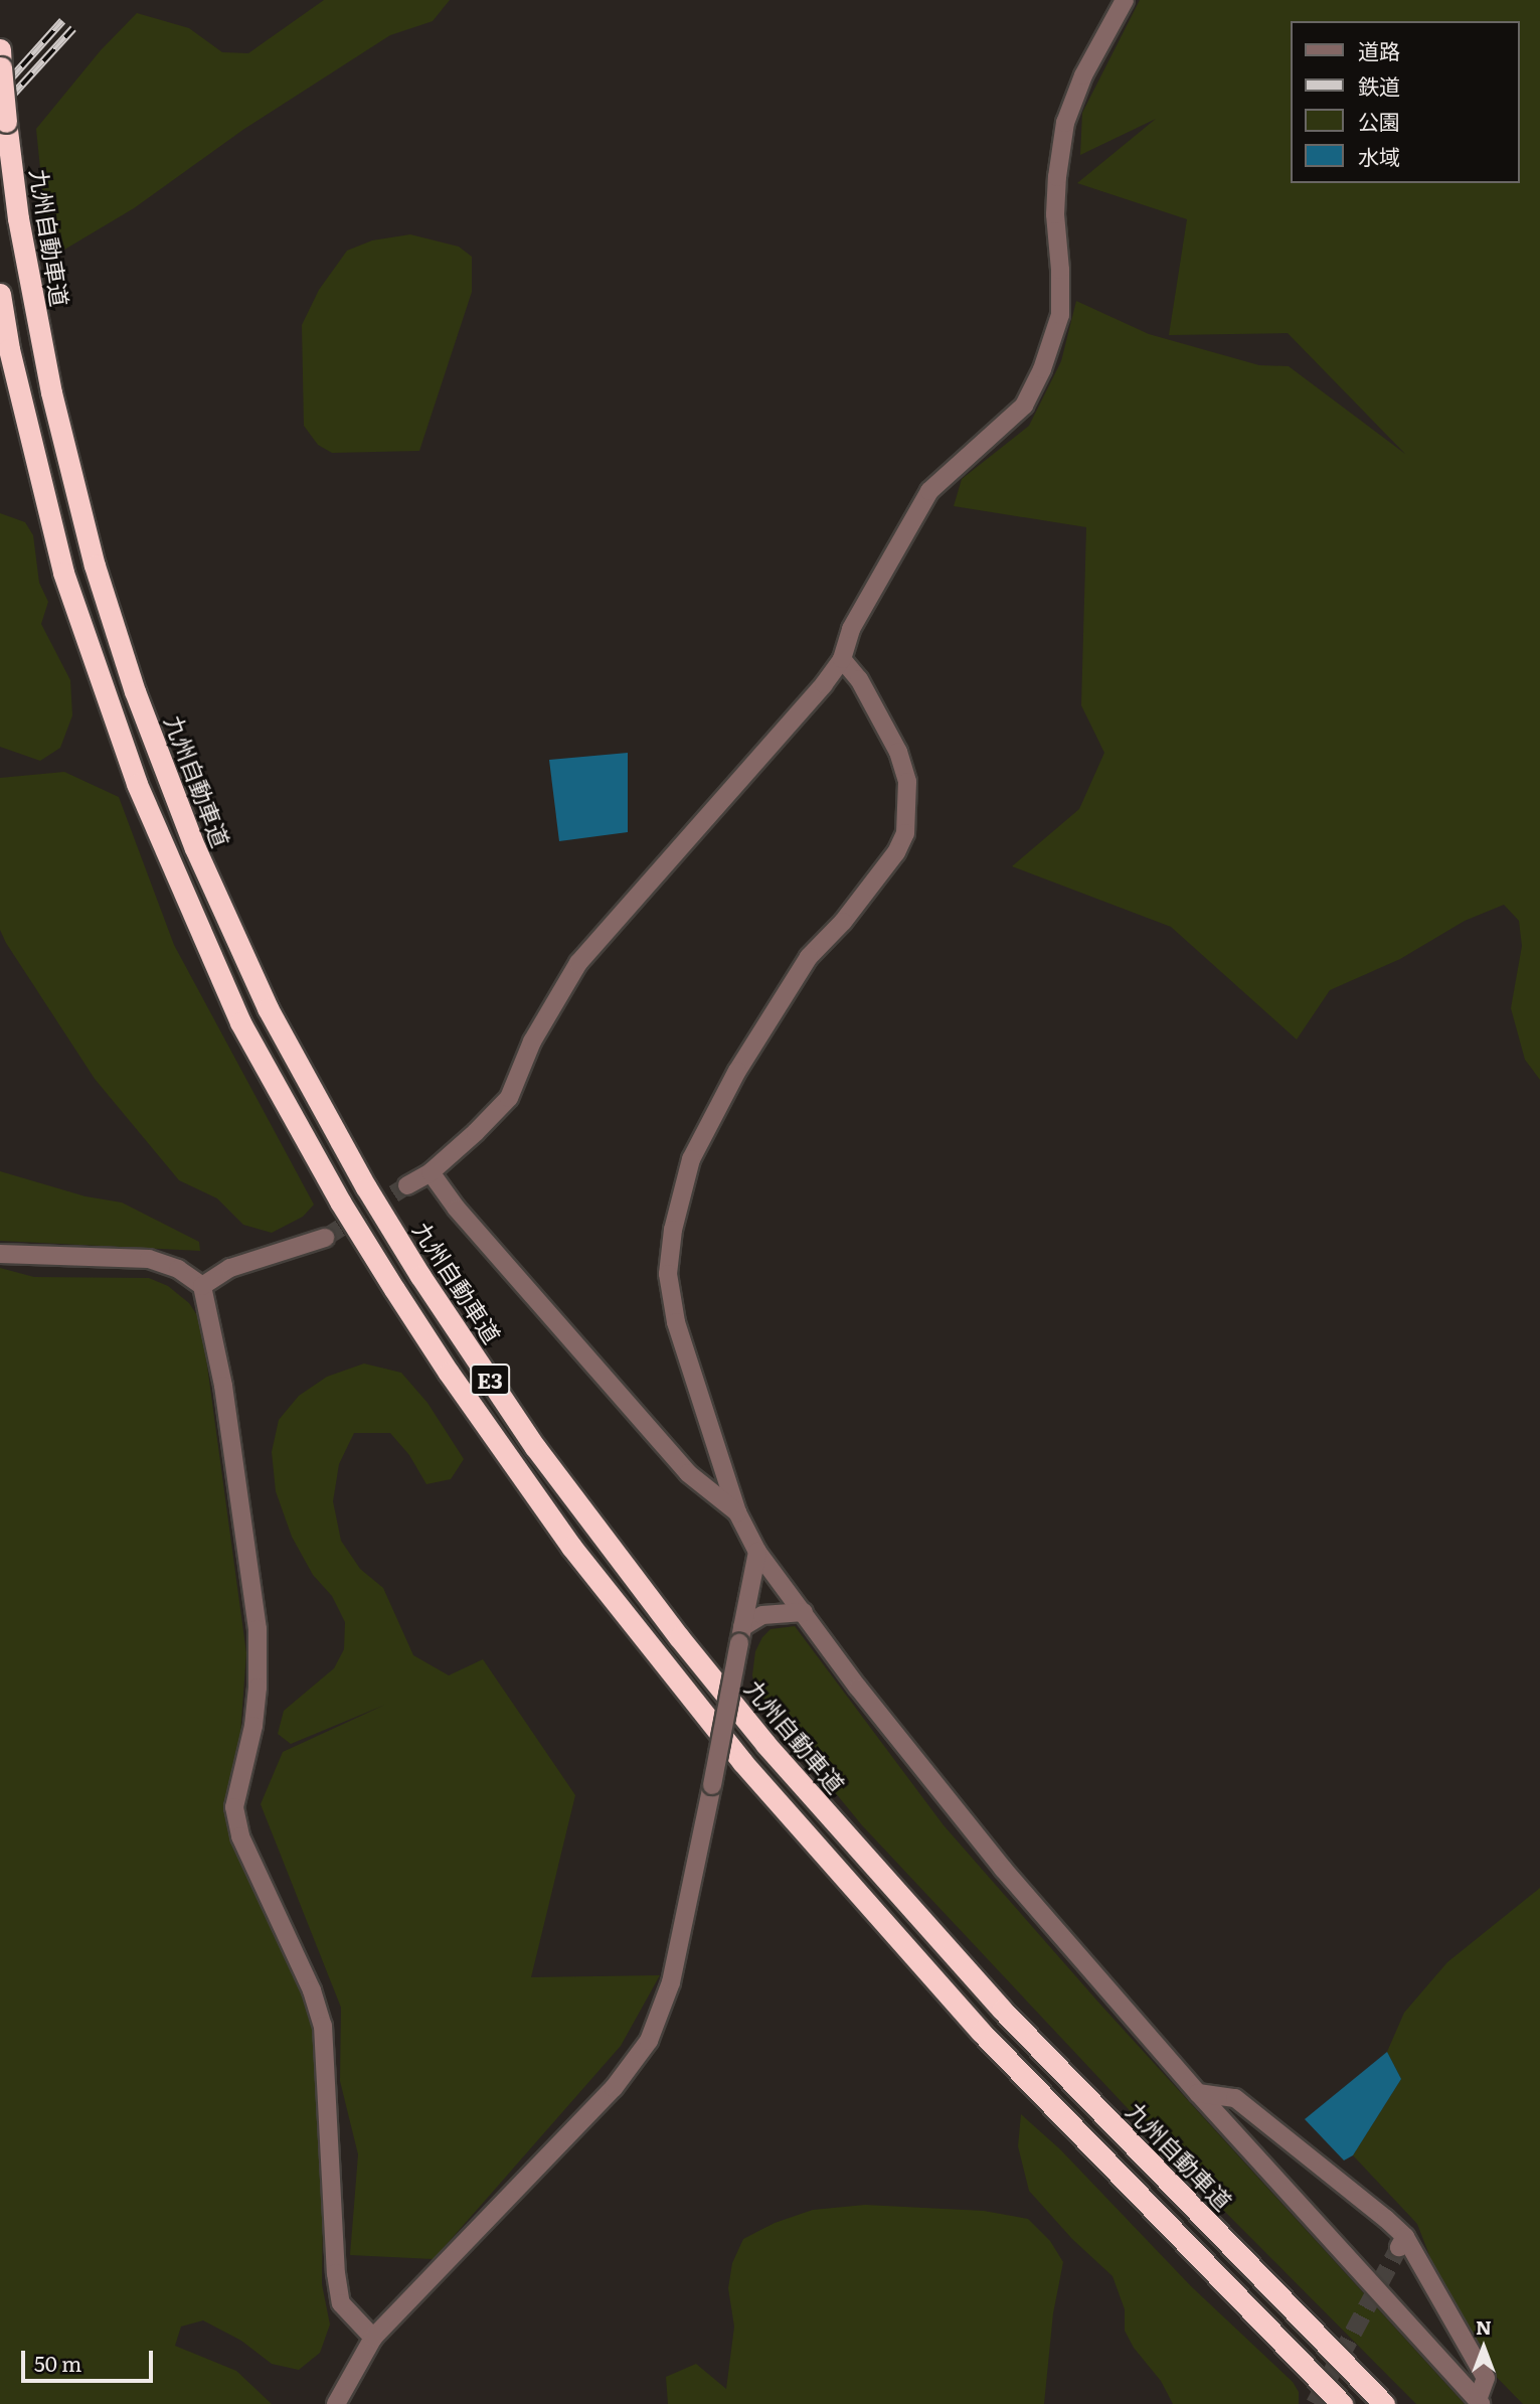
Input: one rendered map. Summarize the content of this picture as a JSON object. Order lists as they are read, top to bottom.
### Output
{
  "streets": {
    "highway": ["九州自動車道", "E3"]
  },
  "legend": [
    "道路",
    "鉄道",
    "公園",
    "水域"
  ],
  "scale_bar": "50 m",
  "north": "top"
}
